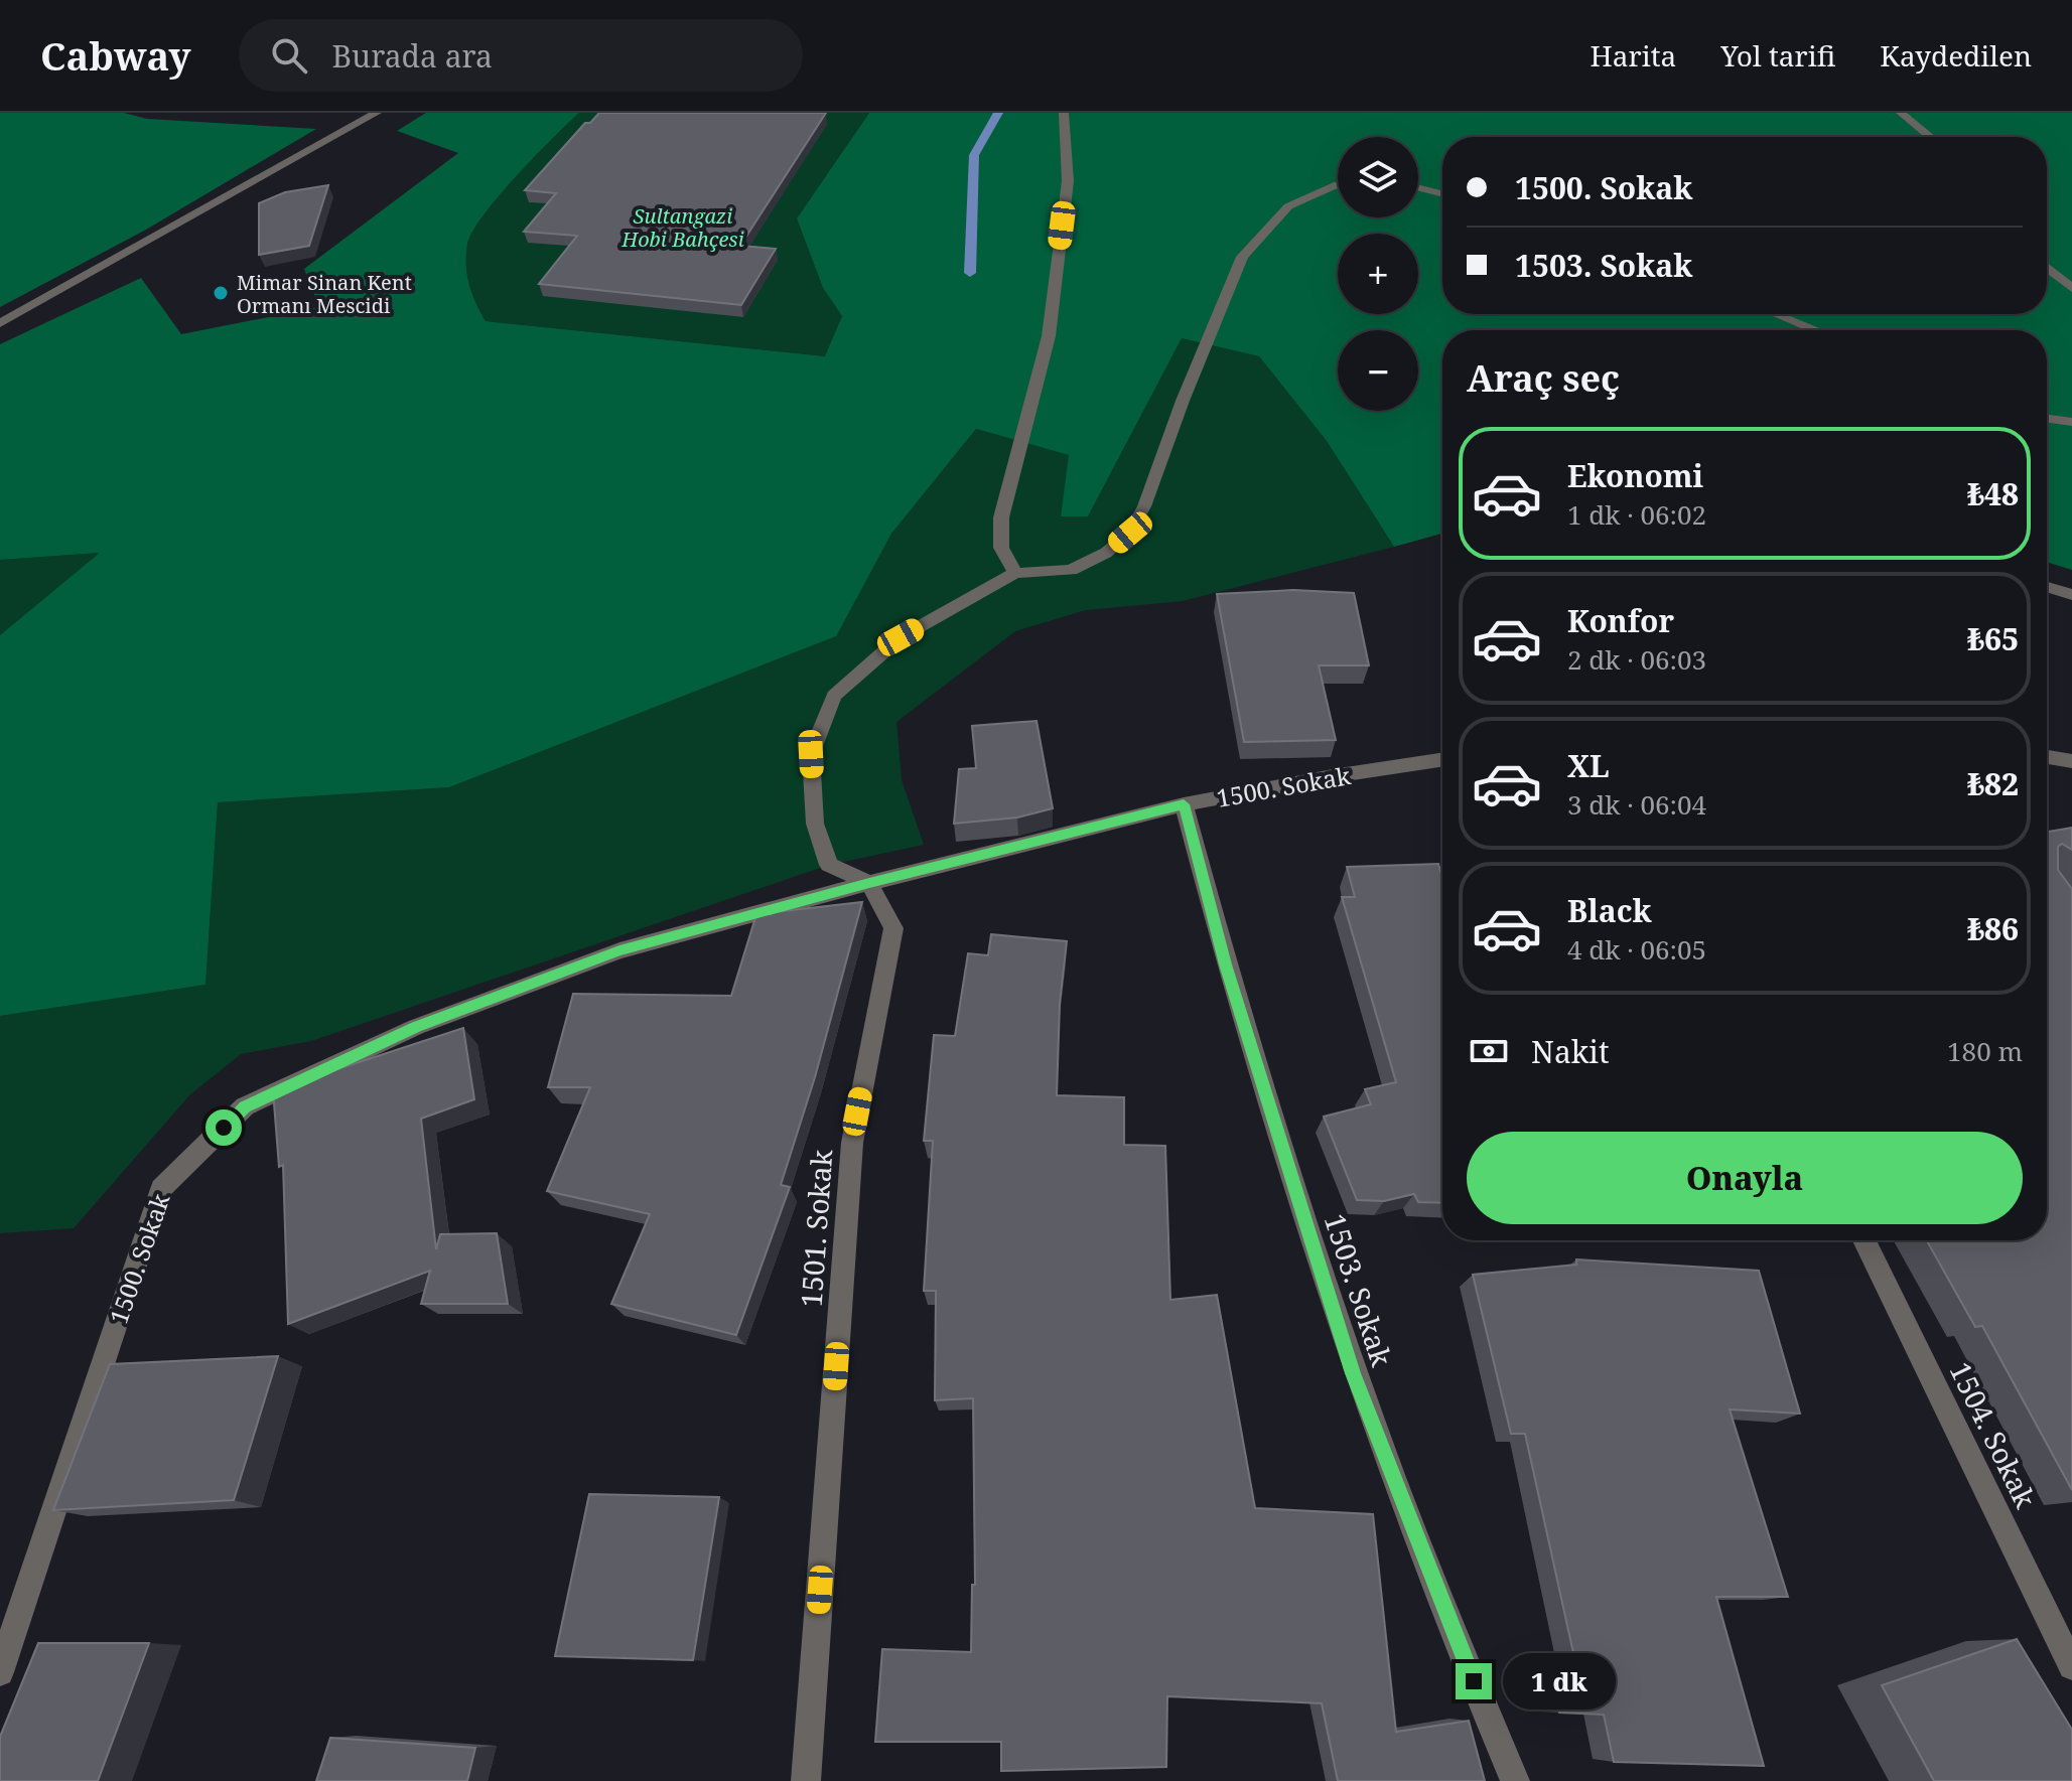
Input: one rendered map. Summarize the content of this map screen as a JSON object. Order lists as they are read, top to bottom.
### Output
{
  "streets": {
    "street": [
      "1500. Sokak",
      "1501. Sokak",
      "1503. Sokak",
      "1504. Sokak"
    ]
  },
  "crossings": [
    ["1500. Sokak", "1501. Sokak"],
    ["1500. Sokak", "1503. Sokak"]
  ],
  "parks": ["Sultangazi Hobi Bahçesi"],
  "places": ["Mimar Sinan Kent Ormanı Mescidi"],
  "page": {
    "header": "Cabway",
    "search": "Burada ara",
    "nav": ["Harita", "Yol tarifi", "Kaydedilen"],
    "map_buttons": ["+", "−"],
    "banner": ["1500. Sokak", "1503. Sokak"],
    "heading": "Araç seç",
    "list": [
      {
        "name": "Ekonomi",
        "note": "1 dk · 06:02",
        "value": "₺48"
      },
      {
        "name": "Konfor",
        "note": "2 dk · 06:03",
        "value": "₺65"
      },
      {
        "name": "XL",
        "note": "3 dk · 06:04",
        "value": "₺82"
      },
      {
        "name": "Black",
        "note": "4 dk · 06:05",
        "value": "₺86"
      }
    ],
    "pay": ["Nakit", "180 m"],
    "buttons": "Onayla",
    "bubble": "1 dk"
  }
}
